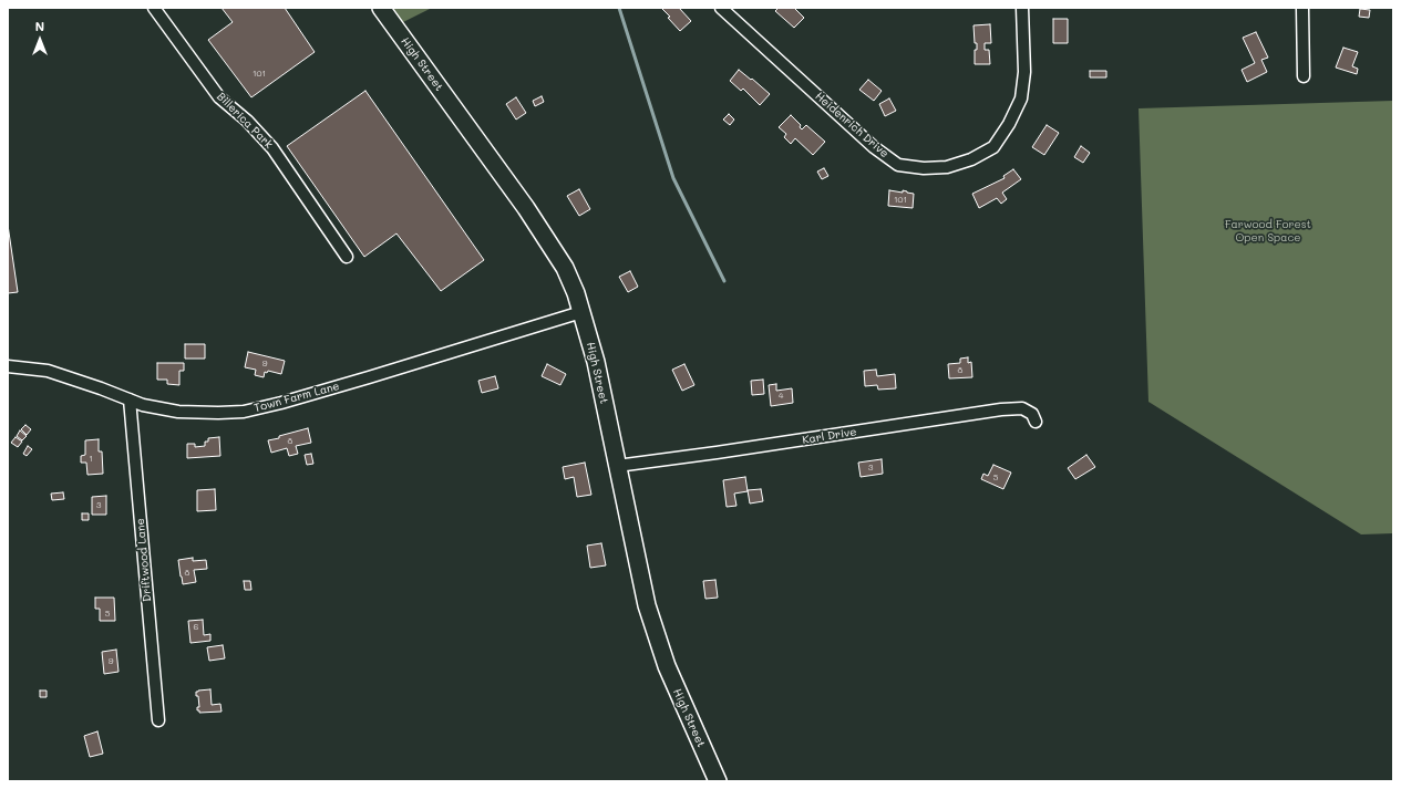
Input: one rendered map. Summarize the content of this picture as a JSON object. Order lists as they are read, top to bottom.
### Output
{
  "streets": {
    "main road": ["High Street"],
    "street": [
      "Billerica Park",
      "Heidenrich Drive",
      "Town Farm Lane",
      "Karl Drive",
      "Driftwood Lane"
    ]
  },
  "crossings": [
    ["High Street", "Town Farm Lane"],
    ["High Street", "Karl Drive"],
    ["Town Farm Lane", "Driftwood Lane"]
  ],
  "parks": ["Farwood Forest Open Space"],
  "house_numbers": [
    "101",
    "101",
    "9",
    "8",
    "4",
    "8",
    "1",
    "3",
    "5",
    "3",
    "8",
    "5",
    "6",
    "9"
  ],
  "north": "top"
}
